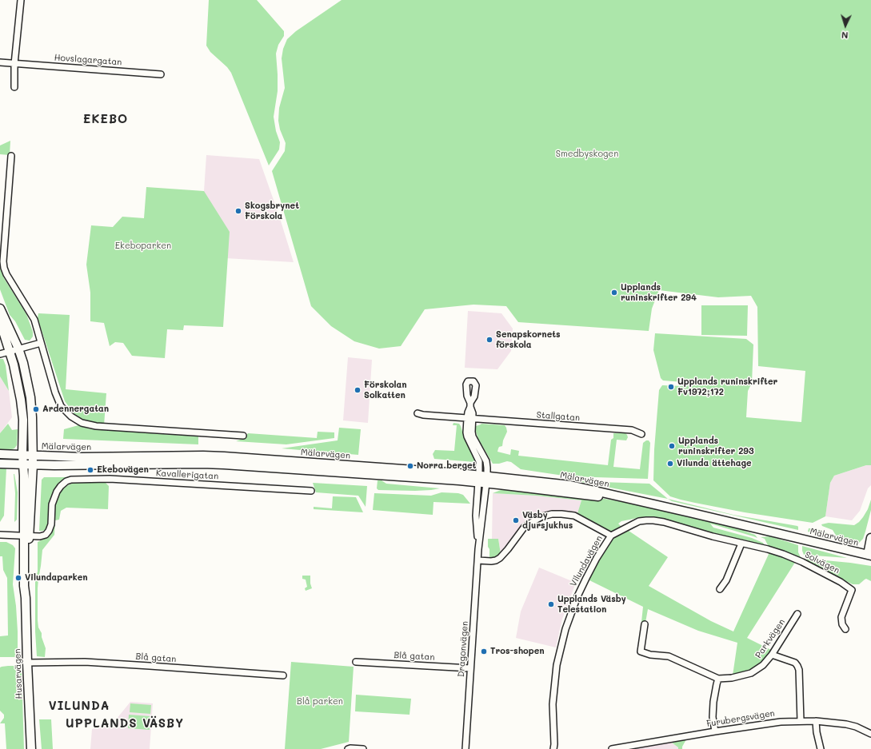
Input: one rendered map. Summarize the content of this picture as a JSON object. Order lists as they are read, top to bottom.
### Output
{
  "streets": {
    "main road": ["Mälarvägen", "Husarvägen"],
    "street": [
      "Hovslagargatan",
      "Stallgatan",
      "Kavallerigatan",
      "Vilundavägen",
      "Solvägen",
      "Parkvägen",
      "Dragonvägen",
      "Blå gatan",
      "Furubergsvägen"
    ]
  },
  "crossings": [
    ["Mälarvägen", "Dragonvägen"],
    ["Mälarvägen", "Husarvägen"],
    ["Kavallerigatan", "Husarvägen"],
    ["Vilundavägen", "Solvägen"],
    ["Vilundavägen", "Dragonvägen"],
    ["Dragonvägen", "Blå gatan"],
    ["Blå gatan", "Husarvägen"]
  ],
  "districts": ["EKEBO", "VILUNDA", "UPPLANDS VÄSBY"],
  "parks": ["Smedbyskogen", "Ekeboparken", "Blå parken"],
  "places": [
    "Skogsbrynet Förskola",
    "Upplands runinskrifter 294",
    "Senapskornets förskola",
    "Upplands runinskrifter Fv1972;172",
    "Förskolan Solkatten",
    "Ardennergatan",
    "Upplands runinskrifter 293",
    "Vilunda ättehage",
    "Norra berget",
    "Ekebovägen",
    "Väsby djursjukhus",
    "Vilundaparken",
    "Upplands Väsby Telestation",
    "Tros-shopen"
  ],
  "north": "bottom"
}
